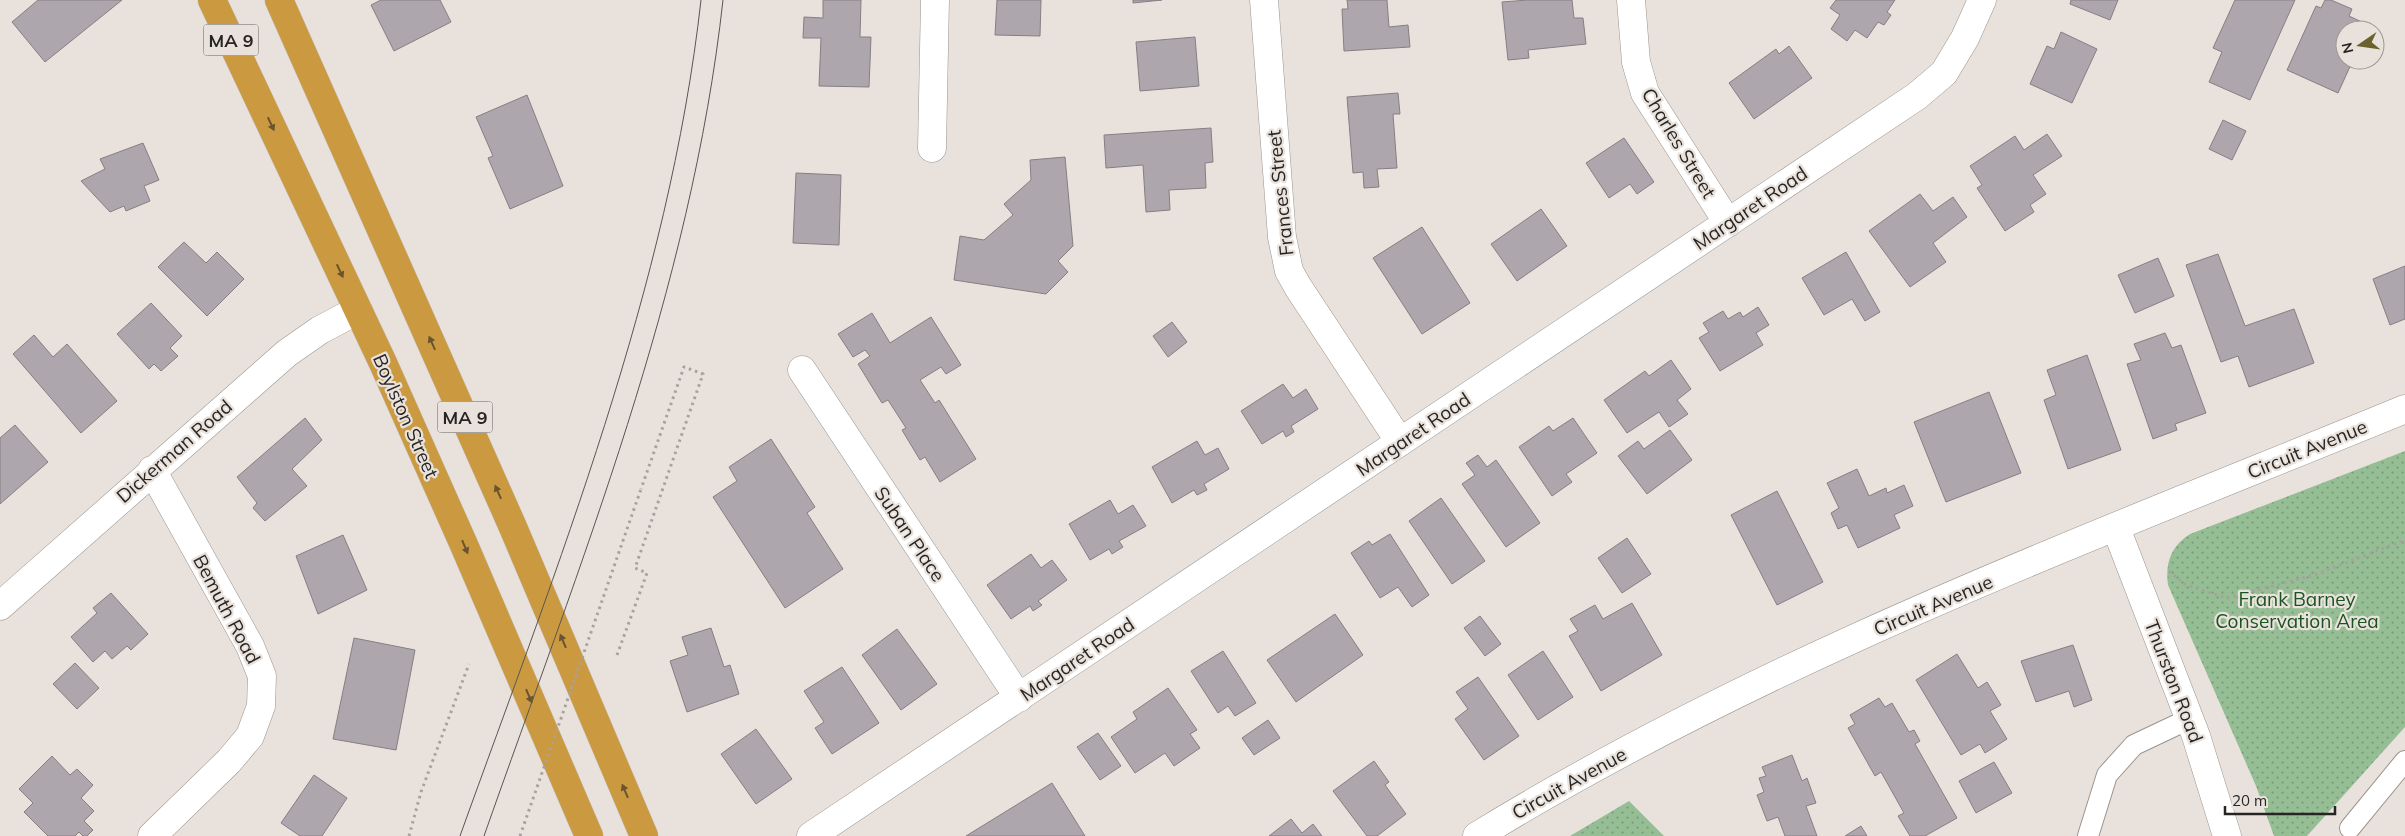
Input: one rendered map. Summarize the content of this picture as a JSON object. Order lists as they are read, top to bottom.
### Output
{
  "streets": {
    "highway": ["MA 9", "Boylston Street"],
    "street": [
      "Charles Street",
      "Frances Street",
      "Margaret Road",
      "Circuit Avenue",
      "Dickerman Road",
      "Suban Place",
      "Bemuth Road",
      "Thurston Road"
    ]
  },
  "crossings": [
    ["Charles Street", "Margaret Road"],
    ["Frances Street", "Margaret Road"],
    ["Margaret Road", "Suban Place"],
    ["Boylston Street", "Dickerman Road"],
    ["Circuit Avenue", "Thurston Road"],
    ["Dickerman Road", "Bemuth Road"]
  ],
  "parks": ["Frank Barney Conservation Area"],
  "scale_bar": "20 m",
  "north": "left"
}
